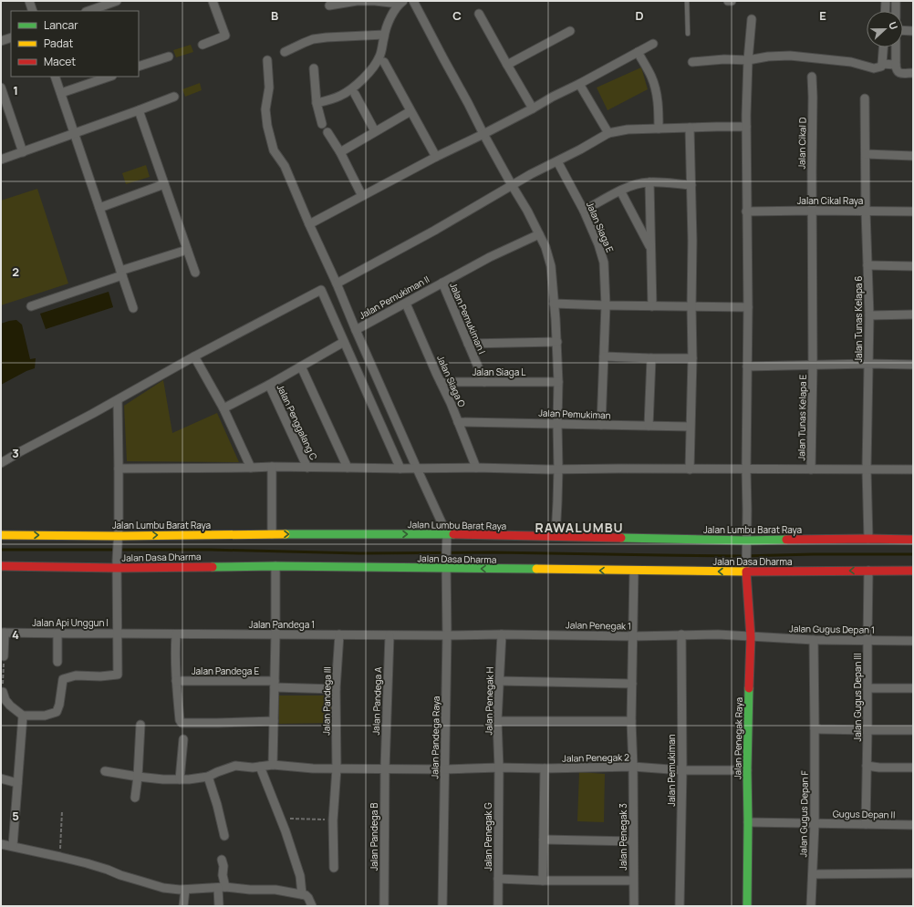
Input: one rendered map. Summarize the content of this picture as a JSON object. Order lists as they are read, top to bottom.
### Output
{
  "streets": {
    "street": [
      "Jalan Cikal D",
      "Jalan Cikal Raya",
      "Jalan Siaga E",
      "Jalan Pemukiman II",
      "Jalan Pemukiman I",
      "Jalan Tunas Kelapa 6",
      "Jalan Siaga L",
      "Jalan Siaga O",
      "Jalan Pemukiman",
      "Jalan Tunas Kelapa E",
      "Jalan Penggalang C",
      "Jalan Lumbu Barat Raya",
      "Jalan Dasa Dharma",
      "Jalan Api Unggun I",
      "Jalan Pandega 1",
      "Jalan Penegak 1",
      "Jalan Gugus Depan 1",
      "Jalan Pandega E",
      "Jalan Gugus Depan III",
      "Jalan Pandega III",
      "Jalan Pandega A",
      "Jalan Penegak H",
      "Jalan Pandega Raya",
      "Jalan Penegak Raya",
      "Jalan Penegak 2",
      "Jalan Gugus Depan F",
      "Gugus Depan II",
      "Jalan Pandega B",
      "Jalan Penegak G",
      "Jalan Penegak 3"
    ]
  },
  "crossings": [
    ["Jalan Cikal D", "Jalan Cikal Raya"],
    ["Jalan Cikal D", "Jalan Tunas Kelapa E"],
    ["Jalan Cikal Raya", "Jalan Tunas Kelapa 6"],
    ["Jalan Siaga E", "Jalan Pemukiman"],
    ["Jalan Pemukiman II", "Jalan Pemukiman I"],
    ["Jalan Pemukiman II", "Jalan Siaga O"],
    ["Jalan Pemukiman I", "Jalan Siaga L"],
    ["Jalan Tunas Kelapa 6", "Jalan Lumbu Barat Raya"],
    ["Jalan Siaga L", "Jalan Siaga O"],
    ["Jalan Siaga O", "Jalan Pemukiman"],
    ["Jalan Pemukiman", "Jalan Penegak 1"],
    ["Jalan Pemukiman", "Jalan Penegak 2"],
    ["Jalan Lumbu Barat Raya", "Jalan Pandega Raya"],
    ["Jalan Dasa Dharma", "Jalan Gugus Depan III"],
    ["Jalan Dasa Dharma", "Jalan Pandega Raya"],
    ["Jalan Dasa Dharma", "Jalan Penegak Raya"],
    ["Jalan Dasa Dharma", "Jalan Penegak 3"],
    ["Jalan Api Unggun I", "Jalan Pandega 1"],
    ["Jalan Pandega 1", "Jalan Penegak 1"],
    ["Jalan Pandega 1", "Jalan Pandega III"],
    ["Jalan Pandega 1", "Jalan Pandega A"],
    ["Jalan Pandega 1", "Jalan Pandega Raya"],
    ["Jalan Penegak 1", "Jalan Gugus Depan 1"],
    ["Jalan Penegak 1", "Jalan Penegak H"],
    ["Jalan Penegak 1", "Jalan Pandega Raya"],
    ["Jalan Penegak 1", "Jalan Penegak Raya"],
    ["Jalan Penegak 1", "Jalan Penegak 3"],
    ["Jalan Gugus Depan 1", "Jalan Gugus Depan III"],
    ["Jalan Gugus Depan 1", "Jalan Penegak Raya"],
    ["Jalan Gugus Depan 1", "Jalan Gugus Depan F"],
    ["Jalan Pandega E", "Jalan Pandega III"],
    ["Jalan Gugus Depan III", "Gugus Depan II"],
    ["Jalan Pandega III", "Jalan Penegak 2"],
    ["Jalan Pandega A", "Jalan Penegak 2"],
    ["Jalan Pandega A", "Jalan Pandega B"],
    ["Jalan Penegak H", "Jalan Penegak 2"],
    ["Jalan Penegak H", "Jalan Penegak G"],
    ["Jalan Pandega Raya", "Jalan Penegak 2"],
    ["Jalan Penegak Raya", "Jalan Penegak 2"],
    ["Jalan Penegak Raya", "Gugus Depan II"],
    ["Jalan Penegak 2", "Jalan Pandega B"],
    ["Jalan Penegak 2", "Jalan Penegak G"],
    ["Jalan Penegak 2", "Jalan Penegak 3"],
    ["Jalan Gugus Depan F", "Gugus Depan II"]
  ],
  "one_way": ["Jalan Dasa Dharma"],
  "districts": ["RAWALUMBU"],
  "legend": ["Lancar", "Padat", "Macet"],
  "north": "right",
  "grid": {
    "columns": [
      "B",
      "C",
      "D",
      "E"
    ],
    "rows": [
      "1",
      "2",
      "3",
      "4",
      "5"
    ]
  }
}
